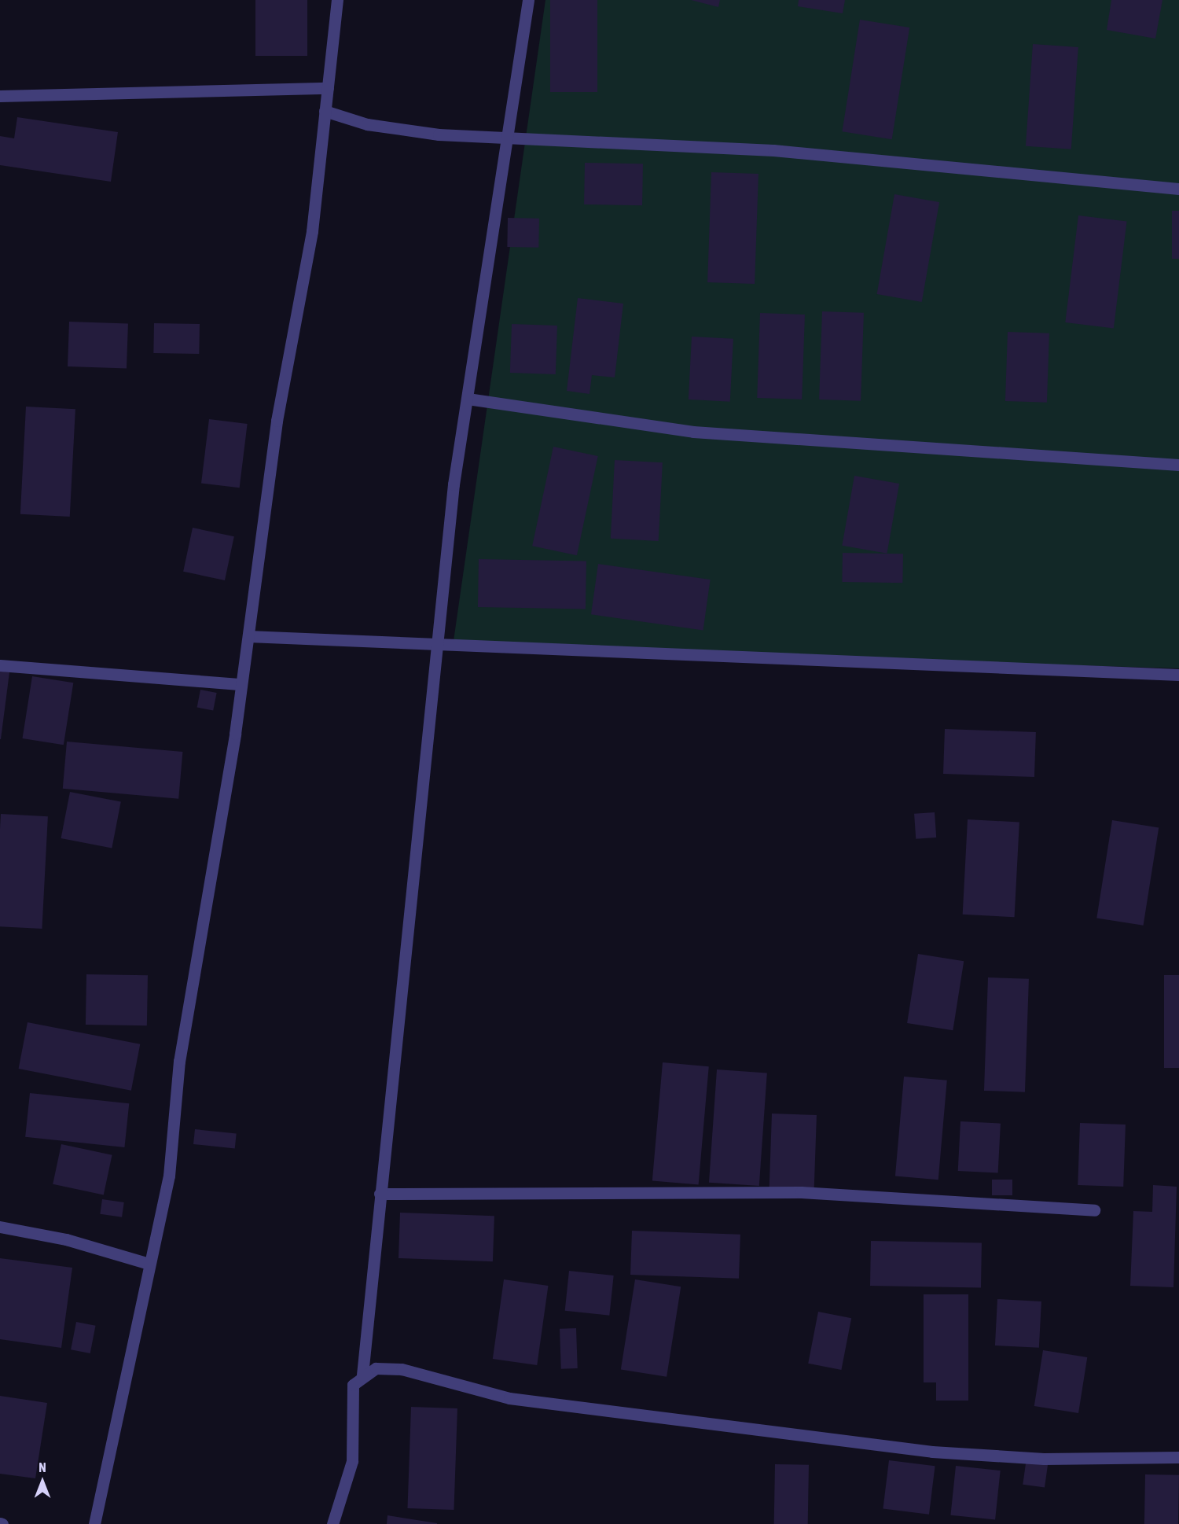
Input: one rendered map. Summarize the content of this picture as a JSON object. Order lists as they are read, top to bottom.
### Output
{
  "north": "top"
}
